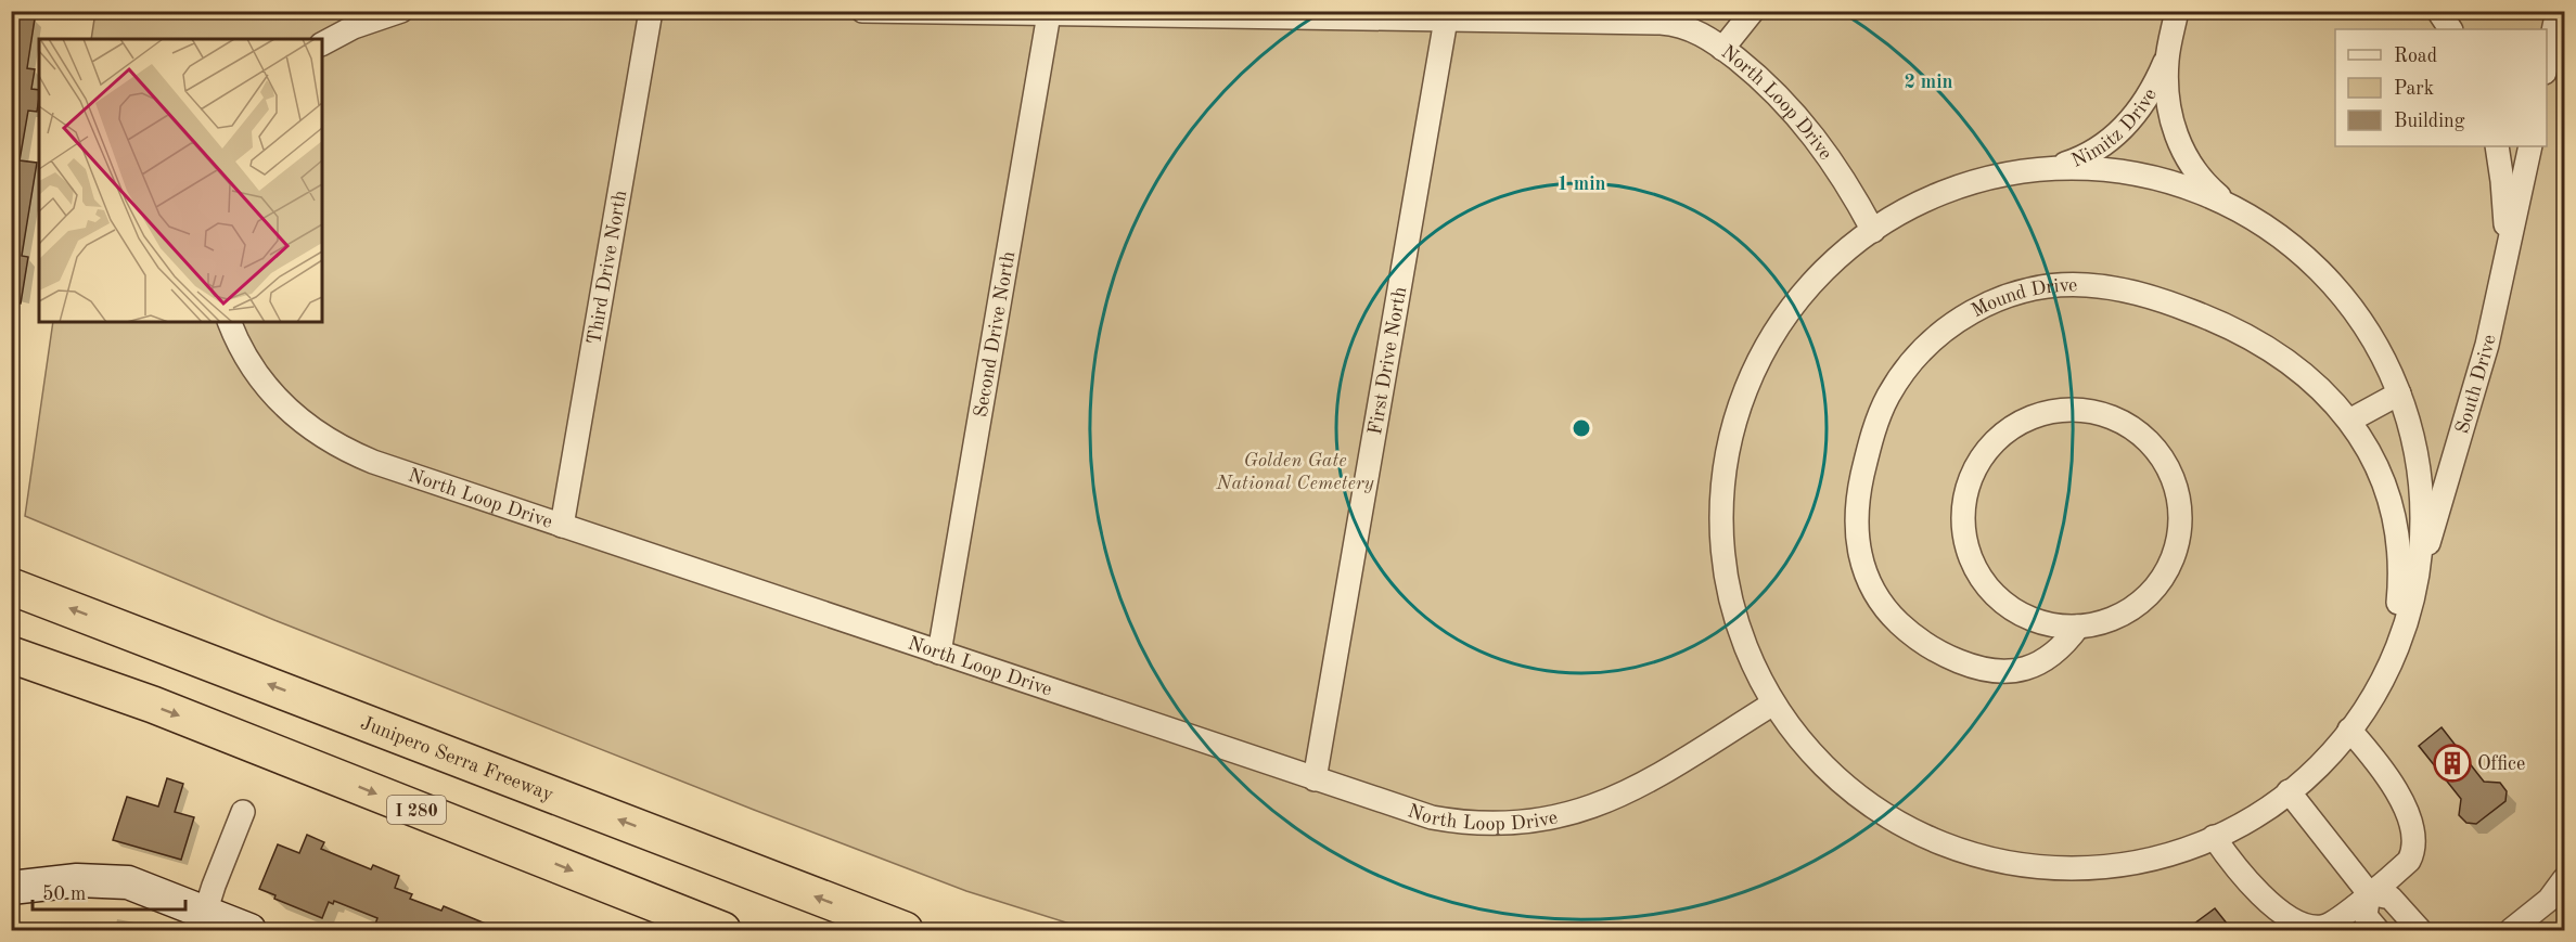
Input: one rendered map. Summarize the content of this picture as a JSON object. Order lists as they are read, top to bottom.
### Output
{
  "streets": {
    "highway": ["Junipero Serra Freeway", "I 280"],
    "street": [
      "North Loop Drive",
      "Nimitz Drive",
      "Third Drive North",
      "Mound Drive",
      "Second Drive North",
      "First Drive North",
      "South Drive"
    ]
  },
  "crossings": [
    ["North Loop Drive", "Third Drive North"],
    ["North Loop Drive", "Second Drive North"],
    ["North Loop Drive", "First Drive North"]
  ],
  "parks": ["Golden Gate National Cemetery"],
  "places": {
    "building": ["Office"]
  },
  "legend": ["Road", "Park", "Building"],
  "scale_bar": "50 m",
  "rings": ["2 min", "1 min"]
}
